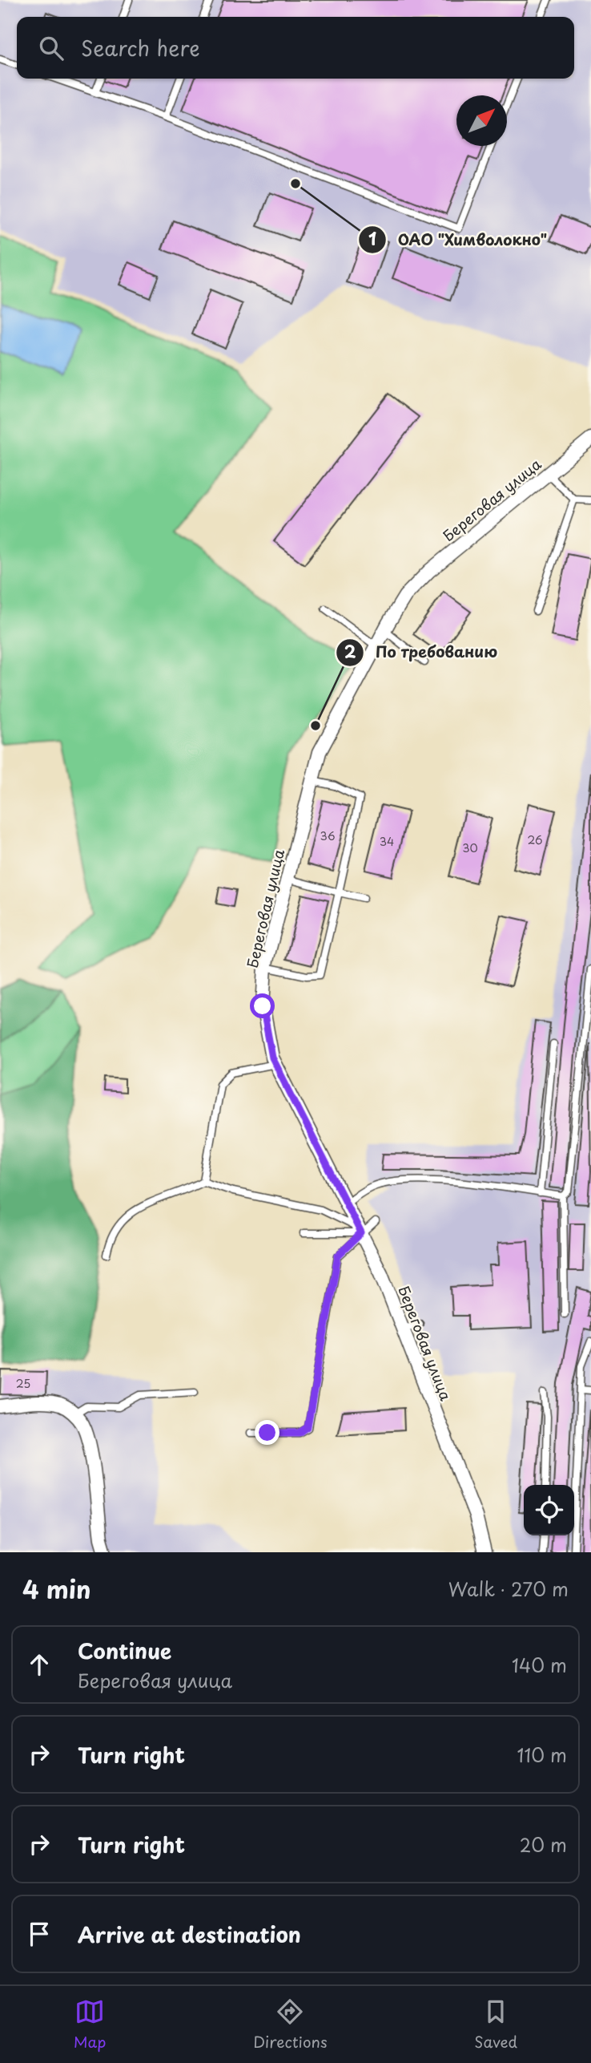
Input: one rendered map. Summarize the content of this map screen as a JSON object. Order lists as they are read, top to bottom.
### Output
{
  "streets": {
    "street": ["Береговая улица"]
  },
  "places": ["ОАО \"Химволокно\"", "По требованию"],
  "house_numbers": [
    "36",
    "26",
    "34",
    "30",
    "25"
  ],
  "north": "top right",
  "page": {
    "search": "Search here",
    "heading": ["4 min", "Walk · 270 m"],
    "list": [
      ["Continue", "Береговая улица", "140 m"],
      ["Turn right", "110 m"],
      ["Turn right", "20 m"],
      "Arrive at destination"
    ],
    "nav": ["Map", "Directions", "Saved"]
  }
}
